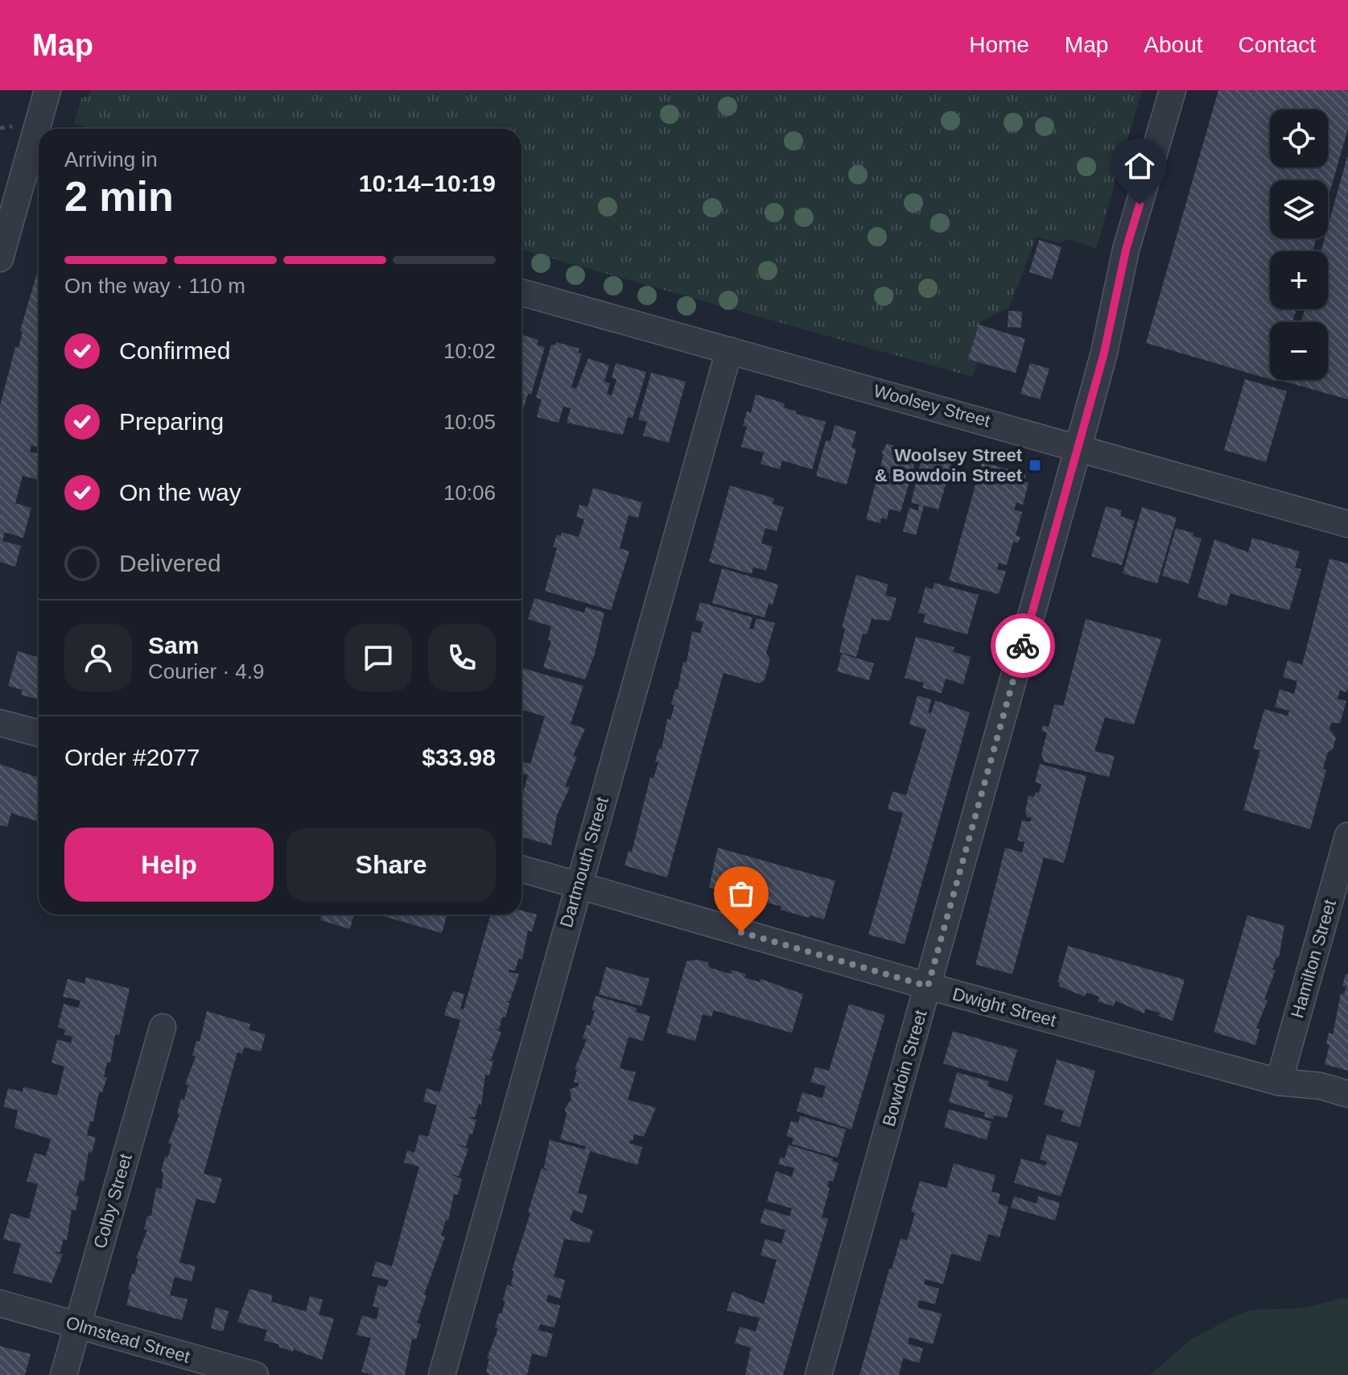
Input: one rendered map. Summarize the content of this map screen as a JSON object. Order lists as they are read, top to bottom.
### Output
{
  "streets": {
    "street": [
      "Woolsey Street",
      "Dartmouth Street",
      "Hamilton Street",
      "Dwight Street",
      "Bowdoin Street",
      "Colby Street",
      "Olmstead Street"
    ]
  },
  "crossings": [
    ["Woolsey Street", "Dartmouth Street"],
    ["Woolsey Street", "Bowdoin Street"],
    ["Dartmouth Street", "Dwight Street"],
    ["Hamilton Street", "Dwight Street"],
    ["Dwight Street", "Bowdoin Street"],
    ["Colby Street", "Olmstead Street"]
  ],
  "places": {
    "transit": ["Woolsey Street & Bowdoin Street"]
  },
  "page": {
    "header": "Map",
    "nav": [
      "Home",
      "Map",
      "About",
      "Contact"
    ],
    "map_buttons": ["+", "−"],
    "heading": ["2 min", "Arriving in", "10:14–10:19"],
    "panel": [
      "Sam",
      "Courier · 4.9",
      "Order #2077",
      "$33.98"
    ],
    "bar": "On the way · 110 m",
    "list": [
      ["Confirmed", "10:02"],
      ["Preparing", "10:05"],
      ["On the way", "10:06"],
      "Delivered"
    ],
    "buttons": ["Help", "Share"]
  }
}
